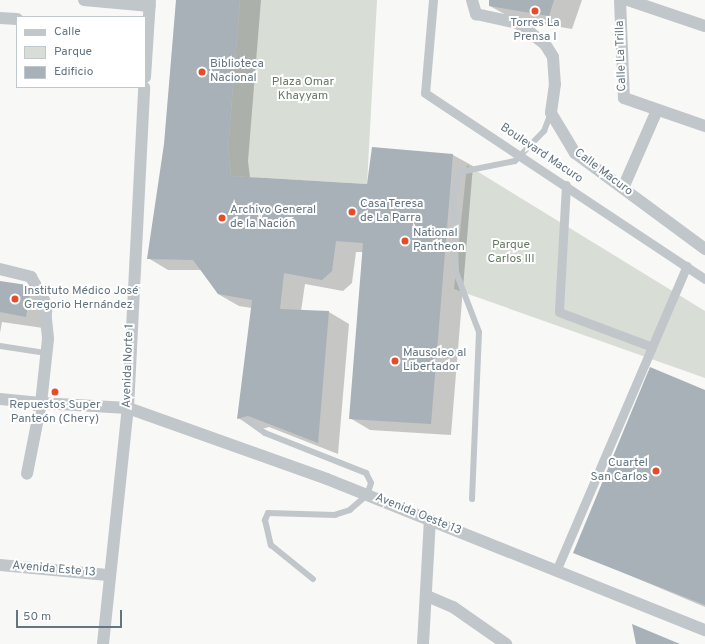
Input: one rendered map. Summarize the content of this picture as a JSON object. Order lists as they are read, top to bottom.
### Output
{
  "streets": {
    "street": [
      "Calle La Trilla",
      "Boulevard Macuro",
      "Calle Macuro",
      "Avenida Norte 1",
      "Avenida Oeste 13",
      "Avenida Este 13"
    ]
  },
  "crossings": [
    ["Avenida Norte 1", "Avenida Oeste 13"],
    ["Avenida Norte 1", "Avenida Este 13"]
  ],
  "parks": ["Plaza Omar Khayyam", "Parque Carlos III"],
  "places": [
    "Torres La Prensa I",
    "Biblioteca Nacional",
    "Casa Teresa de La Parra",
    "Archivo General de la Nación",
    "National Pantheon",
    "Instituto Médico José Gregorio Hernández",
    "Mausoleo al Libertador",
    "Repuestos Super Panteón (Chery)",
    "Cuartel San Carlos"
  ],
  "legend": ["Calle", "Parque", "Edificio"],
  "scale_bar": "50 m"
}
